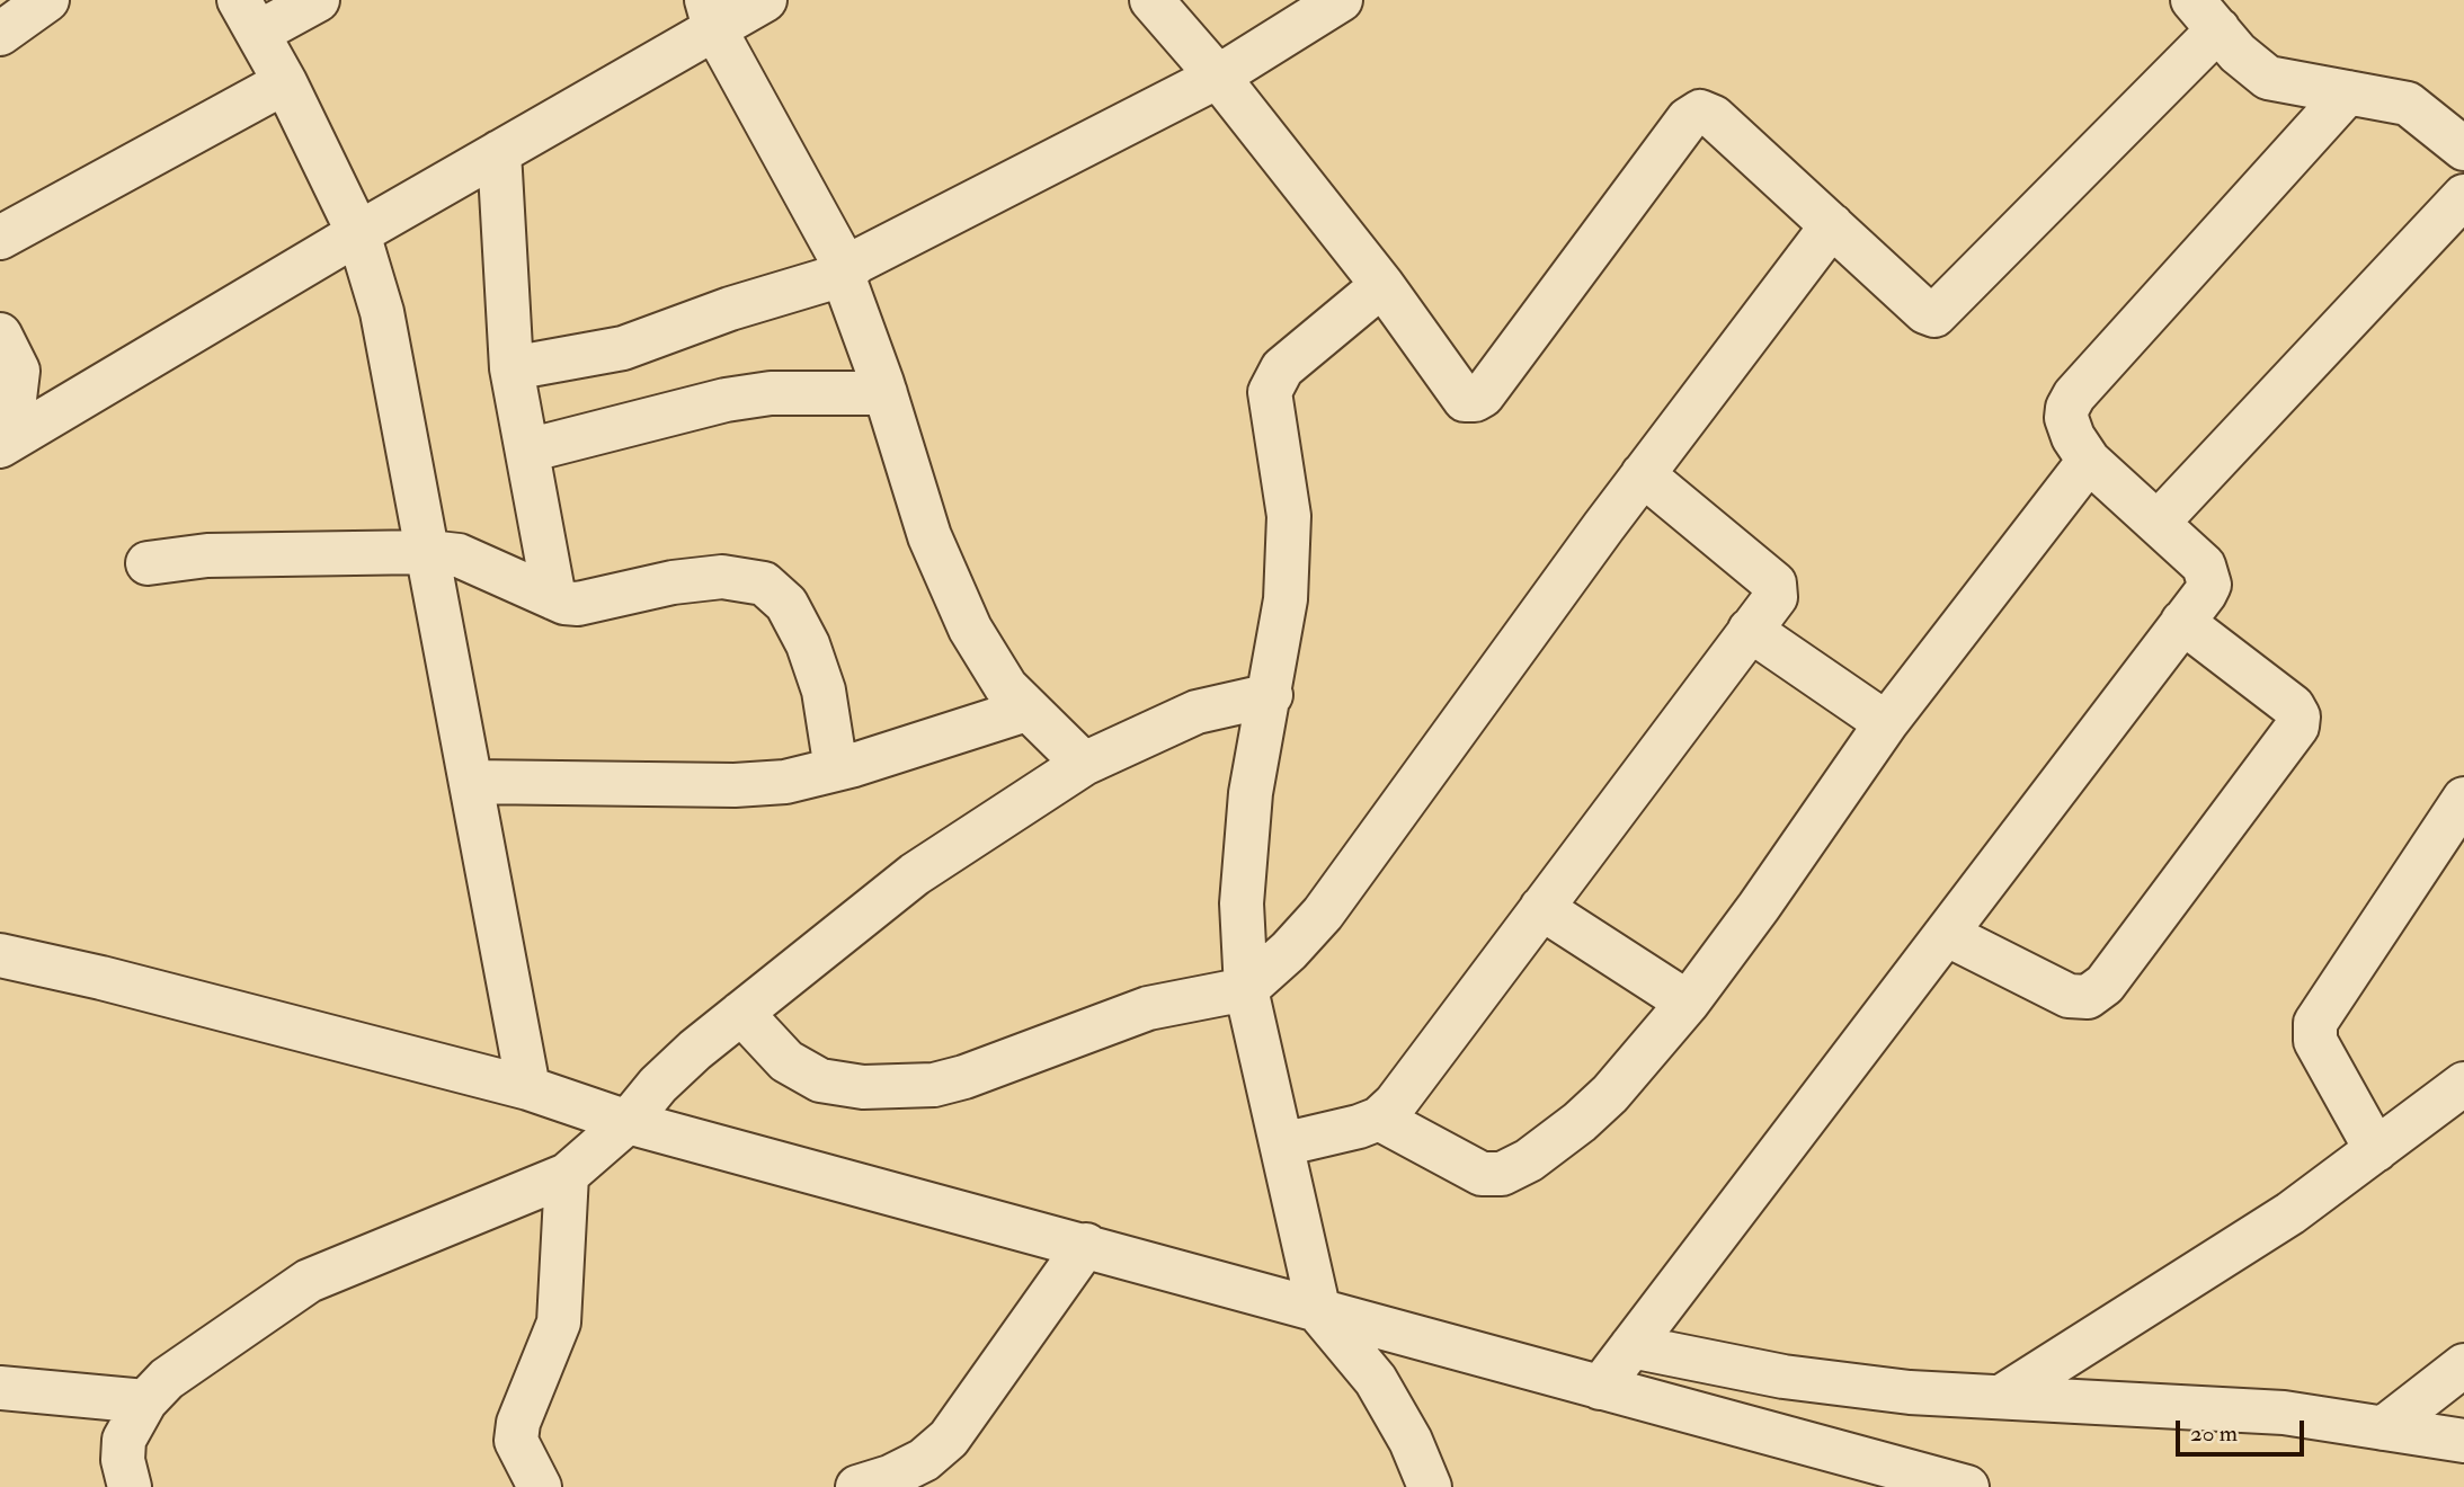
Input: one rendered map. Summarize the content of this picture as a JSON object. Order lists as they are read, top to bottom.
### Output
{
  "scale_bar": "20 m"
}
